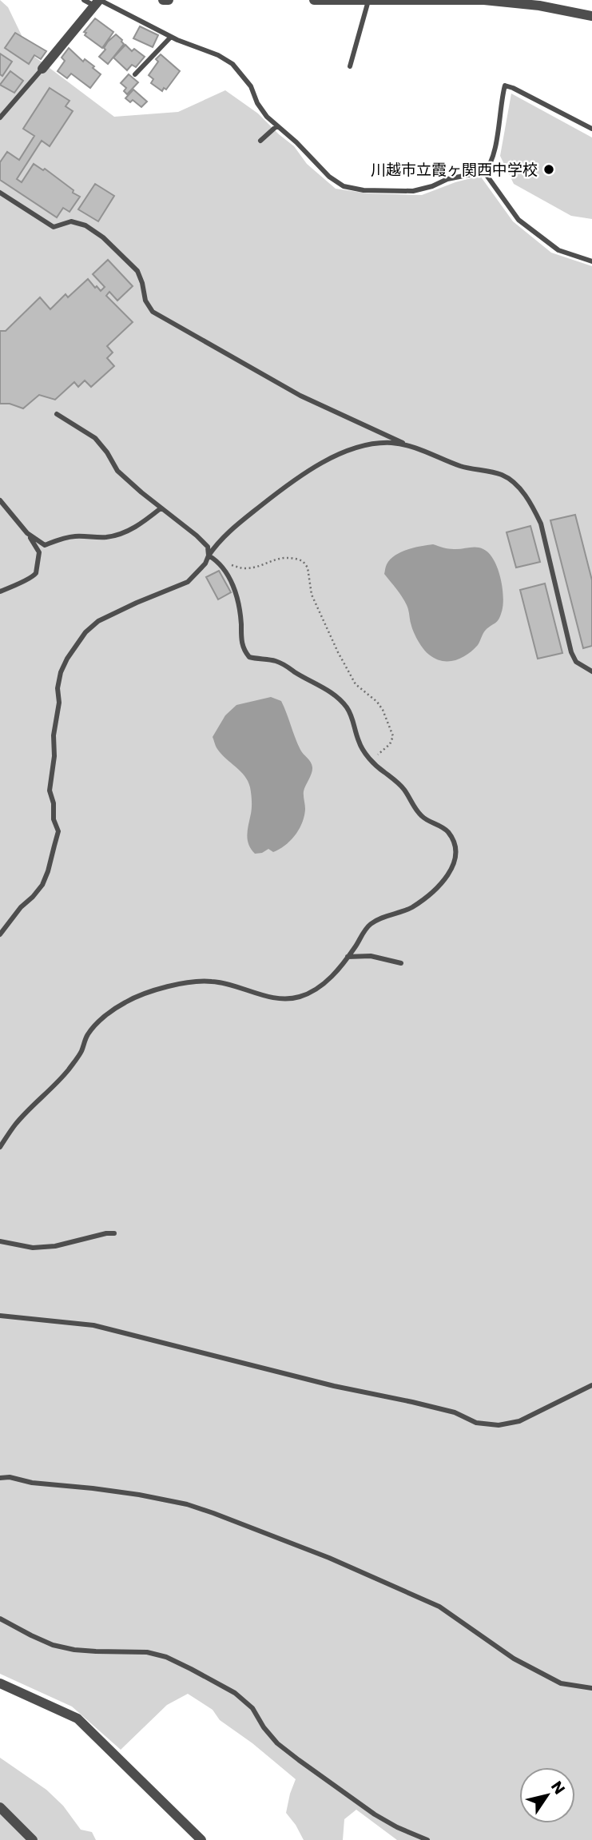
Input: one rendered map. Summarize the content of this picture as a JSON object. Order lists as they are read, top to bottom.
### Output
{
  "places": ["川越市立霞ヶ関西中学校"],
  "north": "top right"
}
